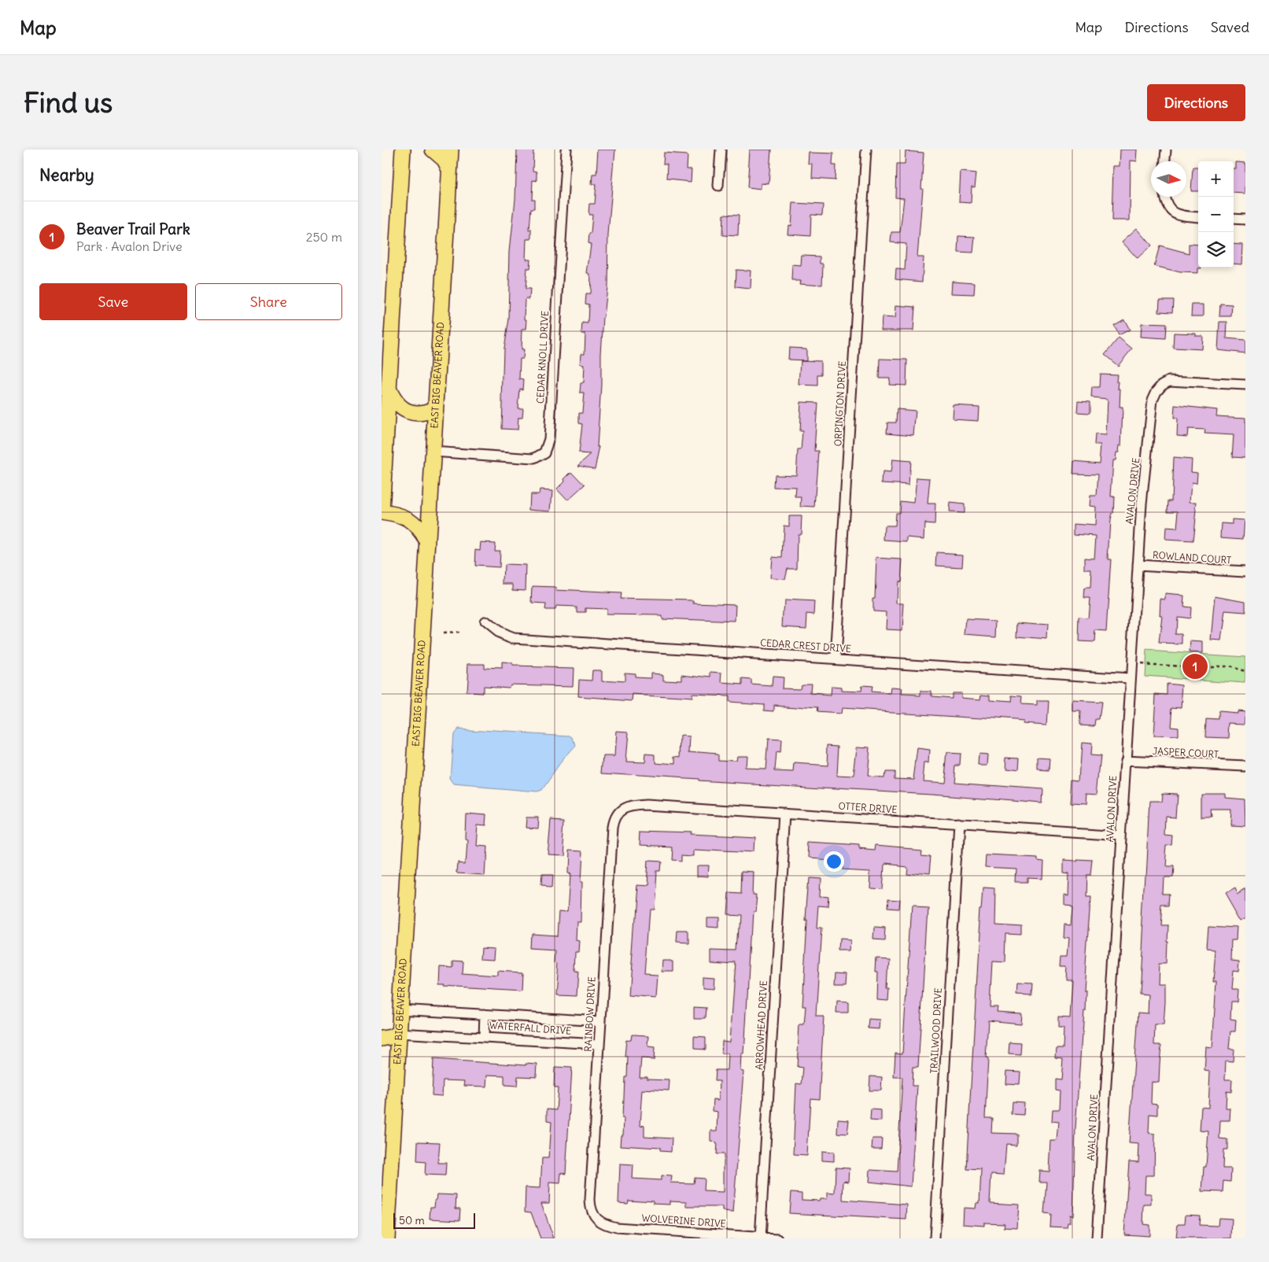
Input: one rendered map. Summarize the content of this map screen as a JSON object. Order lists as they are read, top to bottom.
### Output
{
  "streets": {
    "main road": ["EAST BIG BEAVER ROAD"],
    "street": [
      "CEDAR KNOLL DRIVE",
      "ORPINGTON DRIVE",
      "AVALON DRIVE",
      "ROWLAND COURT",
      "CEDAR CREST DRIVE",
      "JASPER COURT",
      "OTTER DRIVE",
      "RAINBOW DRIVE",
      "ARROWHEAD DRIVE",
      "WATERFALL DRIVE",
      "TRAILWOOD DRIVE",
      "WOLVERINE DRIVE"
    ]
  },
  "crossings": [
    ["CEDAR KNOLL DRIVE", "EAST BIG BEAVER ROAD"],
    ["EAST BIG BEAVER ROAD", "WATERFALL DRIVE"],
    ["ORPINGTON DRIVE", "CEDAR CREST DRIVE"],
    ["AVALON DRIVE", "ROWLAND COURT"],
    ["AVALON DRIVE", "CEDAR CREST DRIVE"],
    ["AVALON DRIVE", "JASPER COURT"],
    ["AVALON DRIVE", "OTTER DRIVE"],
    ["OTTER DRIVE", "RAINBOW DRIVE"],
    ["OTTER DRIVE", "ARROWHEAD DRIVE"],
    ["OTTER DRIVE", "TRAILWOOD DRIVE"],
    ["RAINBOW DRIVE", "WATERFALL DRIVE"],
    ["RAINBOW DRIVE", "WOLVERINE DRIVE"],
    ["ARROWHEAD DRIVE", "WOLVERINE DRIVE"]
  ],
  "scale_bar": "50 m",
  "north": "right",
  "page": {
    "header": "Map",
    "nav": ["Map", "Directions", "Saved"],
    "buttons": [
      "Directions",
      ["Save", "Share"]
    ],
    "title": "Find us",
    "heading": "Nearby",
    "map_buttons": ["+", "−"],
    "list": [
      {
        "mark": "1",
        "name": "Beaver Trail Park",
        "note": "Park · Avalon Drive",
        "value": "250 m"
      }
    ],
    "pins": "1",
    "scale": "50 m"
  }
}
